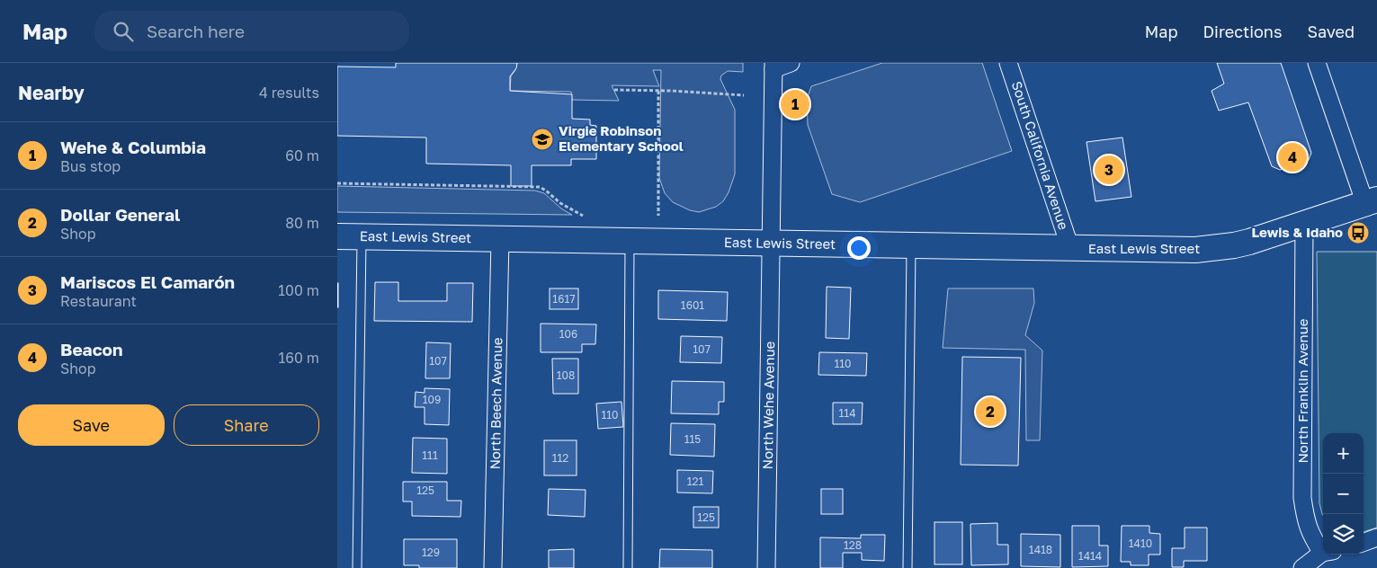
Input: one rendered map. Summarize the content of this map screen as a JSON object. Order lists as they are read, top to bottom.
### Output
{
  "streets": {
    "main road": ["East Lewis Street"],
    "street": [
      "South California Avenue",
      "North Franklin Avenue",
      "North Beech Avenue",
      "North Wehe Avenue"
    ]
  },
  "crossings": [
    ["South California Avenue", "East Lewis Street"],
    ["East Lewis Street", "North Franklin Avenue"],
    ["East Lewis Street", "North Beech Avenue"],
    ["East Lewis Street", "North Wehe Avenue"]
  ],
  "places": {
    "school or university": ["Virgie Robinson Elementary School"],
    "bus stop": ["Lewis & Idaho"]
  },
  "house_numbers": [
    "1617",
    "1601",
    "106",
    "107",
    "107",
    "110",
    "108",
    "109",
    "114",
    "110",
    "115",
    "111",
    "112",
    "121",
    "125",
    "125",
    "1410",
    "128",
    "1418",
    "129",
    "1414"
  ],
  "page": {
    "header": "Map",
    "search": "Search here",
    "nav": ["Map", "Directions", "Saved"],
    "heading": ["Nearby", "4 results"],
    "pins": [
      "1",
      "4",
      "3",
      "2"
    ],
    "list": [
      {
        "mark": "1",
        "name": "Wehe & Columbia",
        "note": "Bus stop",
        "value": "60 m"
      },
      {
        "mark": "2",
        "name": "Dollar General",
        "note": "Shop",
        "value": "80 m"
      },
      {
        "mark": "3",
        "name": "Mariscos El Camarón",
        "note": "Restaurant",
        "value": "100 m"
      },
      {
        "mark": "4",
        "name": "Beacon",
        "note": "Shop",
        "value": "160 m"
      }
    ],
    "buttons": ["Save", "Share"],
    "map_buttons": ["+", "−"]
  }
}
